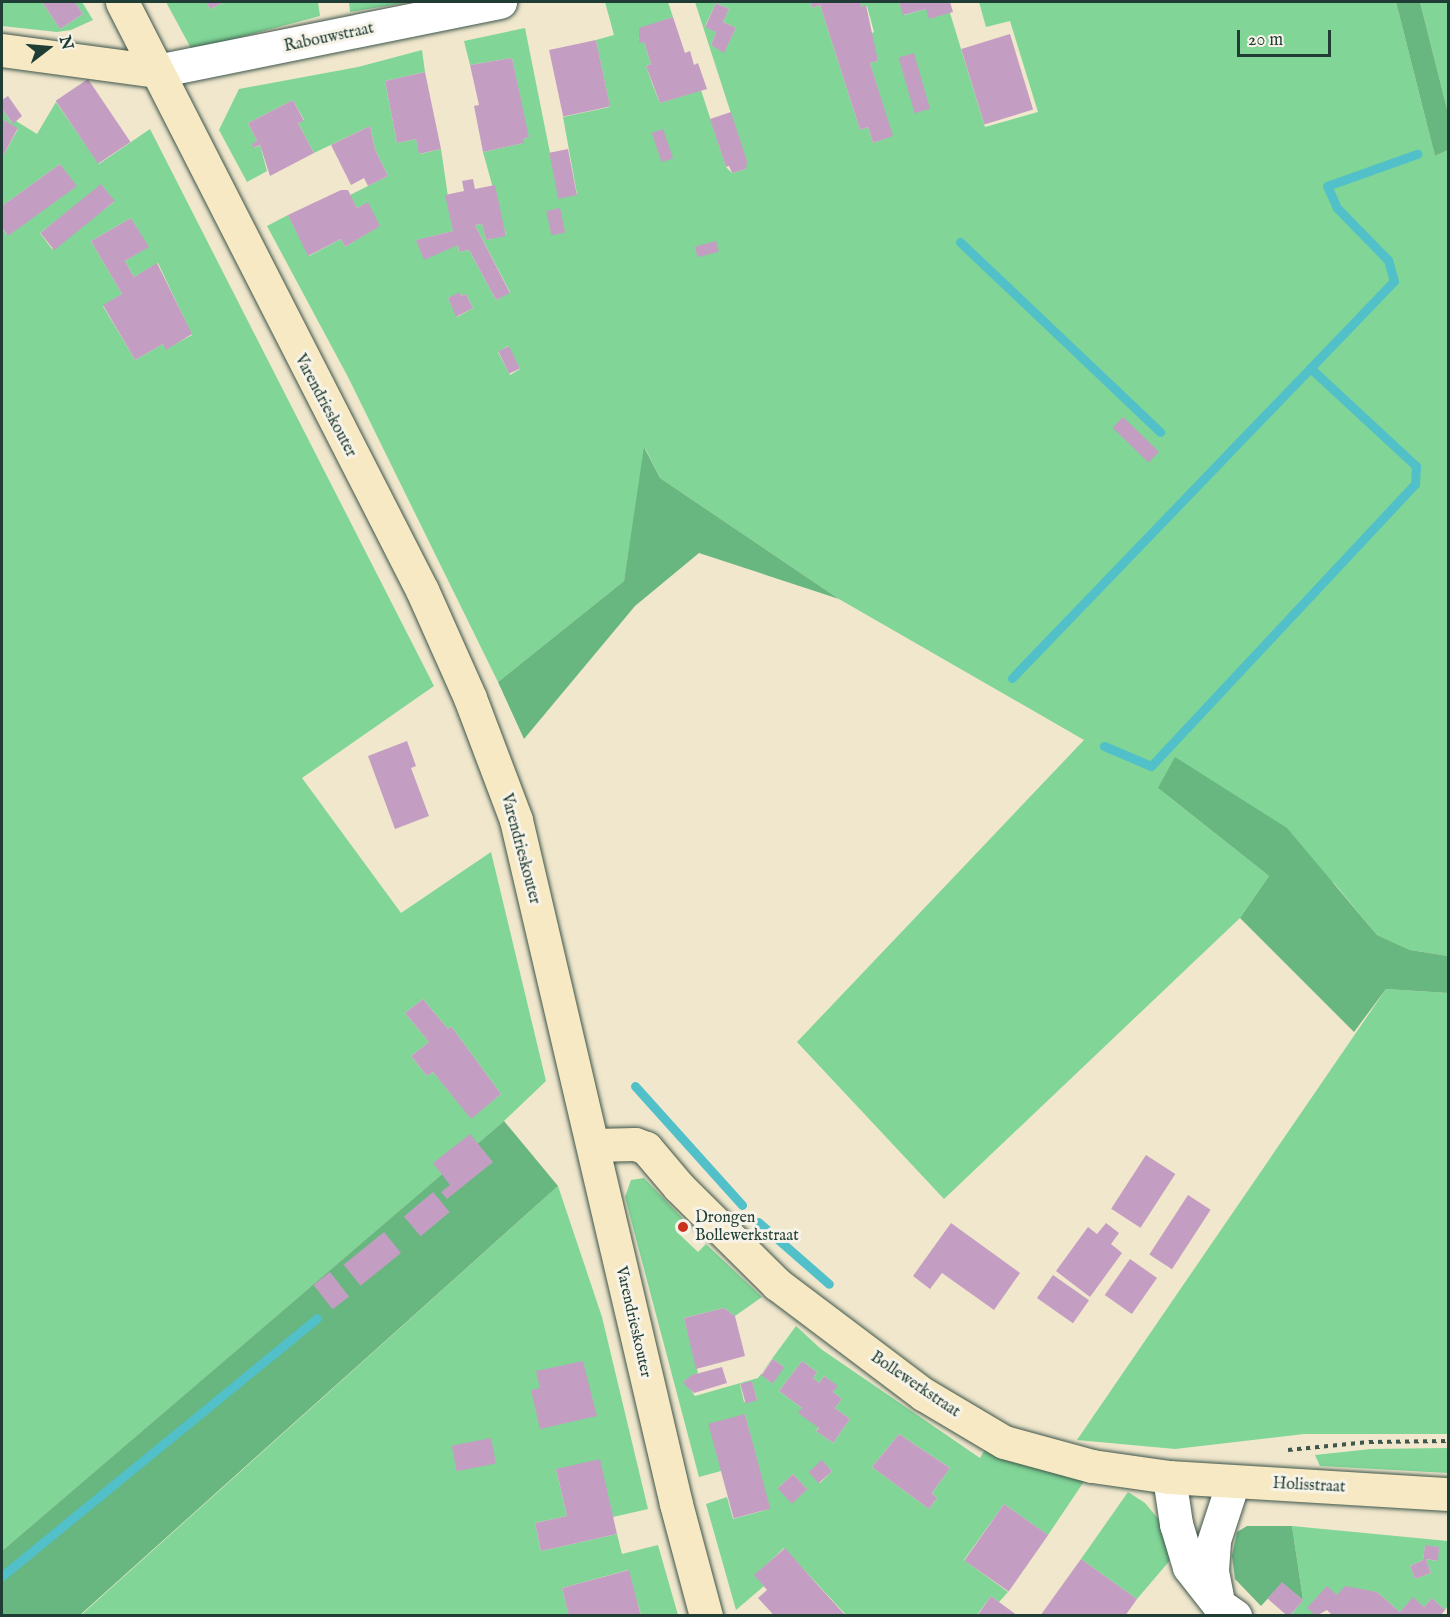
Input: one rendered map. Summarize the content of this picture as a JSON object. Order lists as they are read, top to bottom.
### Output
{
  "streets": {
    "street": [
      "Rabouwstraat",
      "Varendrieskouter",
      "Bollewerkstraat",
      "Holisstraat"
    ]
  },
  "crossings": [
    ["Rabouwstraat", "Varendrieskouter"],
    ["Varendrieskouter", "Bollewerkstraat"],
    ["Bollewerkstraat", "Holisstraat"]
  ],
  "places": ["Drongen Bollewerkstraat"],
  "scale_bar": "20 m",
  "north": "right"
}
